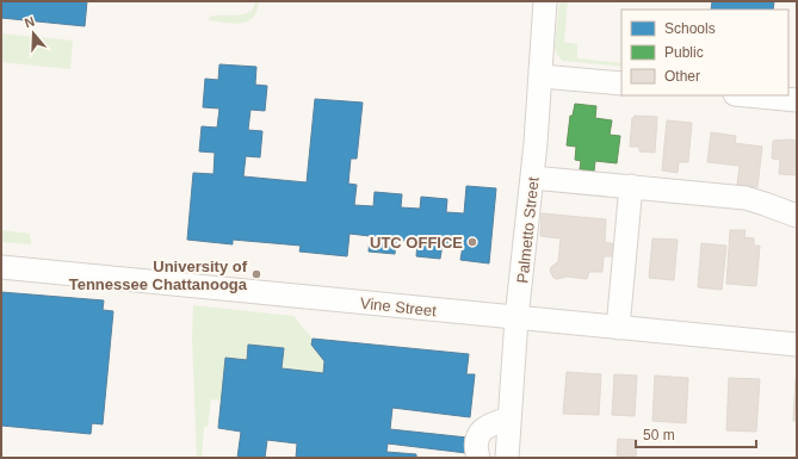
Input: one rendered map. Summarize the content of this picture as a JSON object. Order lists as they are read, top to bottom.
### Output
{
  "streets": {
    "street": ["Palmetto Street", "Vine Street"]
  },
  "crossings": [
    ["Palmetto Street", "Vine Street"]
  ],
  "places": ["UTC OFFICE", "University of Tennessee Chattanooga"],
  "legend": ["Schools", "Public", "Other"],
  "scale_bar": "50 m",
  "north": "top"
}
